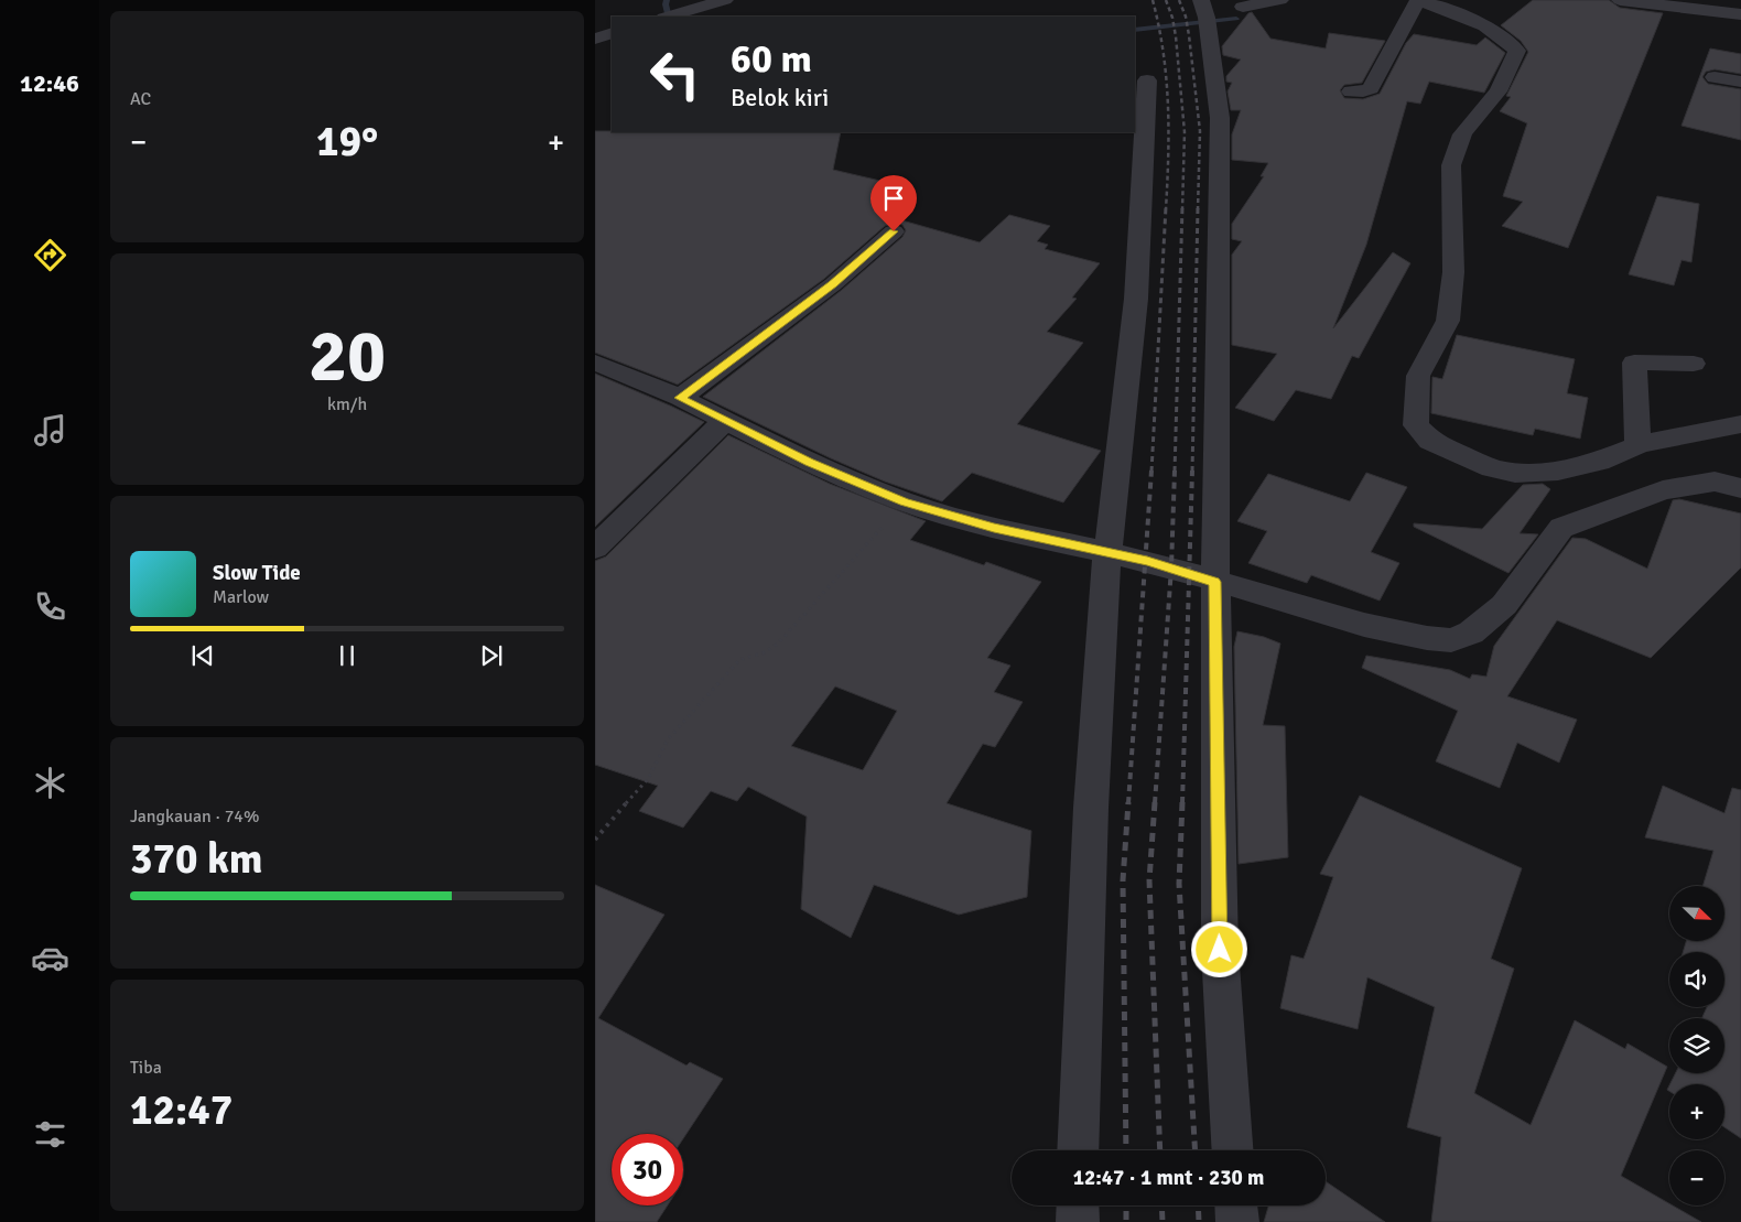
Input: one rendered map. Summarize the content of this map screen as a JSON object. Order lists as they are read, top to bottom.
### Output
{
  "north": "bottom right",
  "page": {
    "tabs": "12:46",
    "tile": [
      "AC",
      ["20", "km/h"],
      ["Jangkauan · 74%", "370 km"],
      ["Tiba", "12:47"]
    ],
    "turn": ["60 m", "Belok kiri"],
    "heat": ["−", "19°", "+"],
    "song": ["Slow Tide", "Marlow"],
    "map_buttons": ["+", "−"],
    "limit": "30",
    "trip": "12:47 · 1 mnt · 230 m"
  }
}
